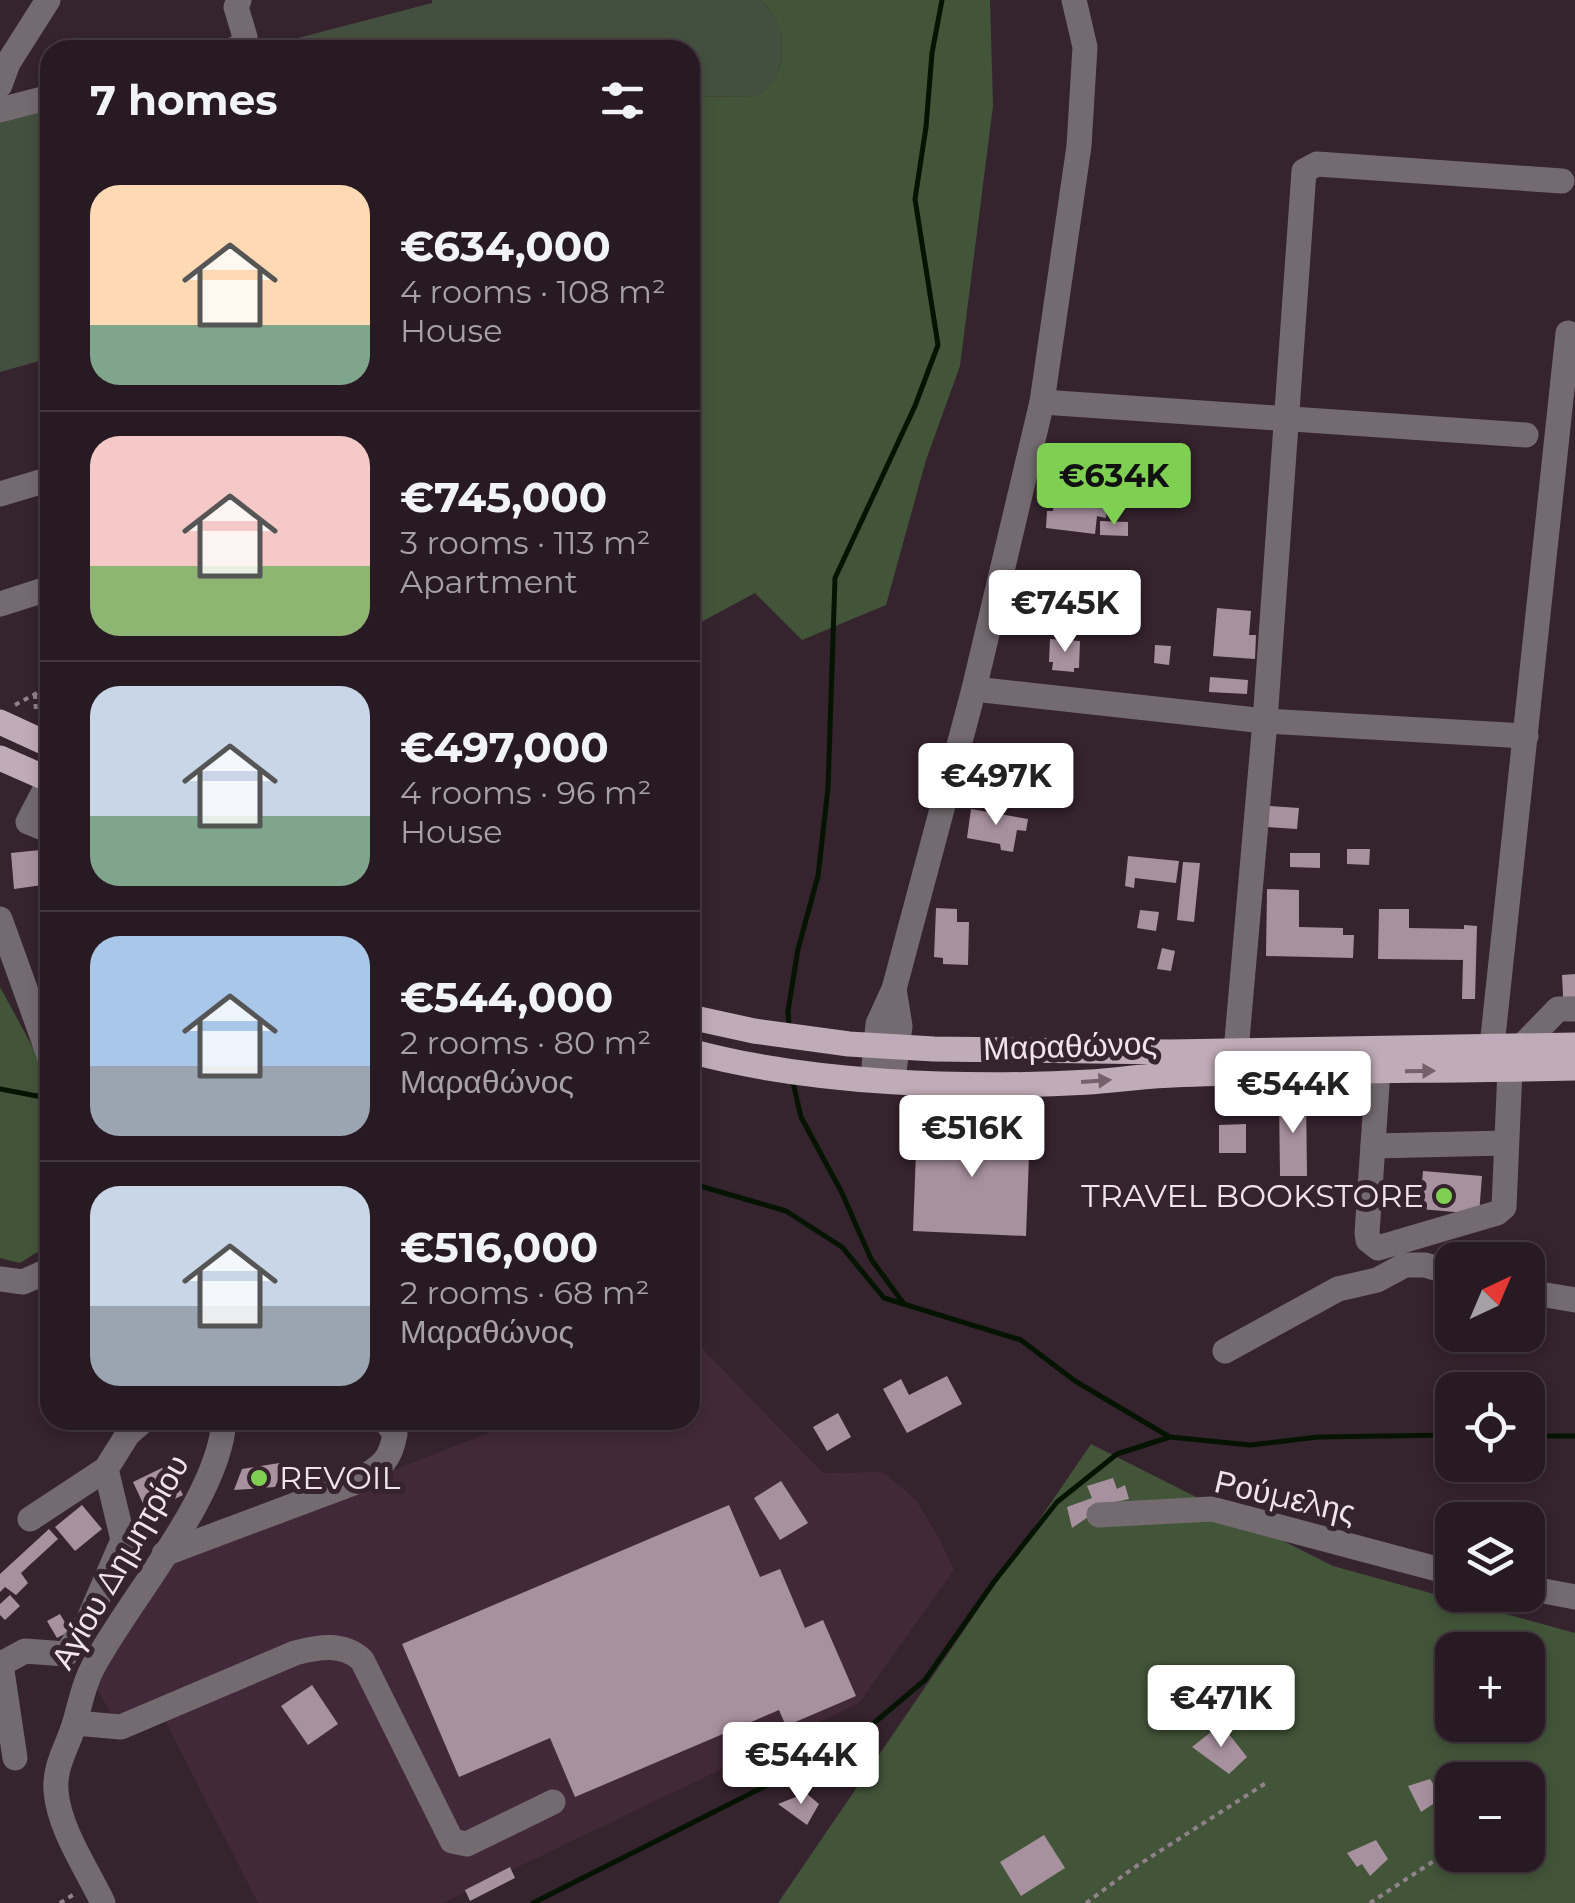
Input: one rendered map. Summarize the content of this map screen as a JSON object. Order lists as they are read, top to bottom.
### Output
{
  "streets": {
    "main road": ["Μαραθώνος"],
    "street": ["Ρούμελης", "Αγίου Δημητρίου"]
  },
  "places": ["TRAVEL BOOKSTORE", "REVOIL"],
  "north": "top right",
  "page": {
    "heading": "7 homes",
    "list": [
      {
        "name": "€634,000",
        "note": "4 rooms · 108 m² · House"
      },
      {
        "name": "€745,000",
        "note": "3 rooms · 113 m² · Apartment"
      },
      {
        "name": "€497,000",
        "note": "4 rooms · 96 m² · House"
      },
      {
        "name": "€544,000",
        "note": "2 rooms · 80 m² · Μαραθώνος"
      },
      {
        "name": "€516,000",
        "note": "2 rooms · 68 m² · Μαραθώνος"
      }
    ],
    "price": [
      "€634K",
      "€745K",
      "€497K",
      "€544K",
      "€516K",
      "€471K",
      "€544K"
    ],
    "map_buttons": ["+", "−"]
  }
}
